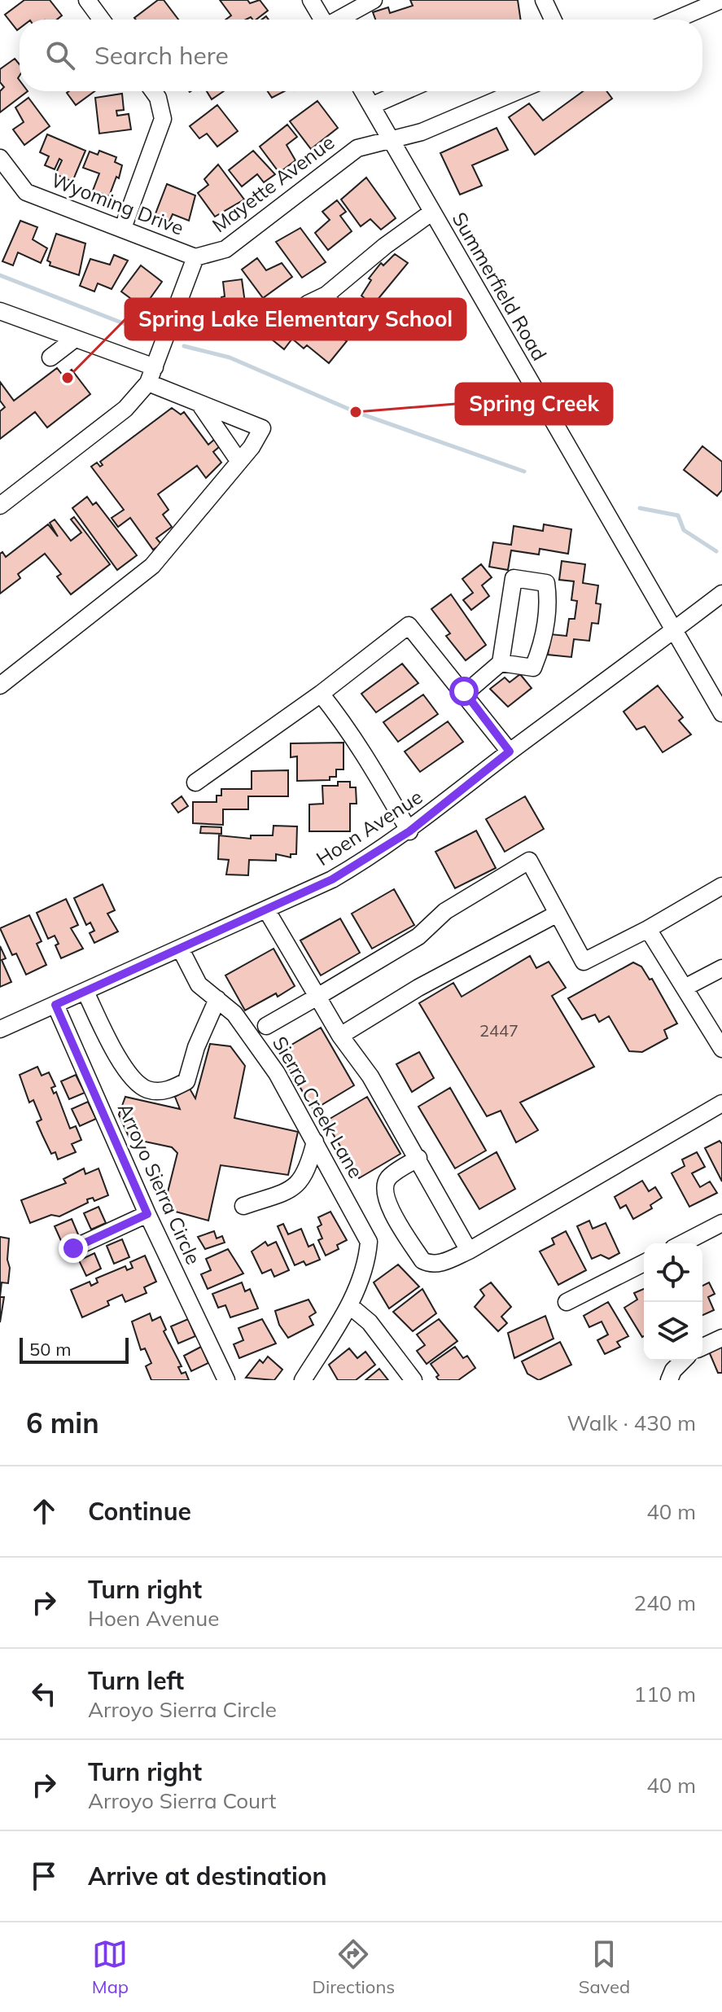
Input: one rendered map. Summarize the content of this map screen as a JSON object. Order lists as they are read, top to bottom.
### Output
{
  "streets": {
    "street": [
      "Mayette Avenue",
      "Wyoming Drive",
      "Summerfield Road",
      "Hoen Avenue",
      "Sierra Creek Lane",
      "Arroyo Sierra Circle"
    ]
  },
  "crossings": [
    ["Mayette Avenue", "Wyoming Drive"],
    ["Mayette Avenue", "Summerfield Road"],
    ["Summerfield Road", "Hoen Avenue"],
    ["Hoen Avenue", "Sierra Creek Lane"],
    ["Hoen Avenue", "Arroyo Sierra Circle"]
  ],
  "places": ["Spring Lake Elementary School", "Spring Creek"],
  "house_numbers": ["2447"],
  "scale_bar": "50 m",
  "page": {
    "search": "Search here",
    "scale": "50 m",
    "heading": ["6 min", "Walk · 430 m"],
    "list": [
      ["Continue", "40 m"],
      ["Turn right", "Hoen Avenue", "240 m"],
      ["Turn left", "Arroyo Sierra Circle", "110 m"],
      ["Turn right", "Arroyo Sierra Court", "40 m"],
      "Arrive at destination"
    ],
    "nav": ["Map", "Directions", "Saved"]
  }
}
